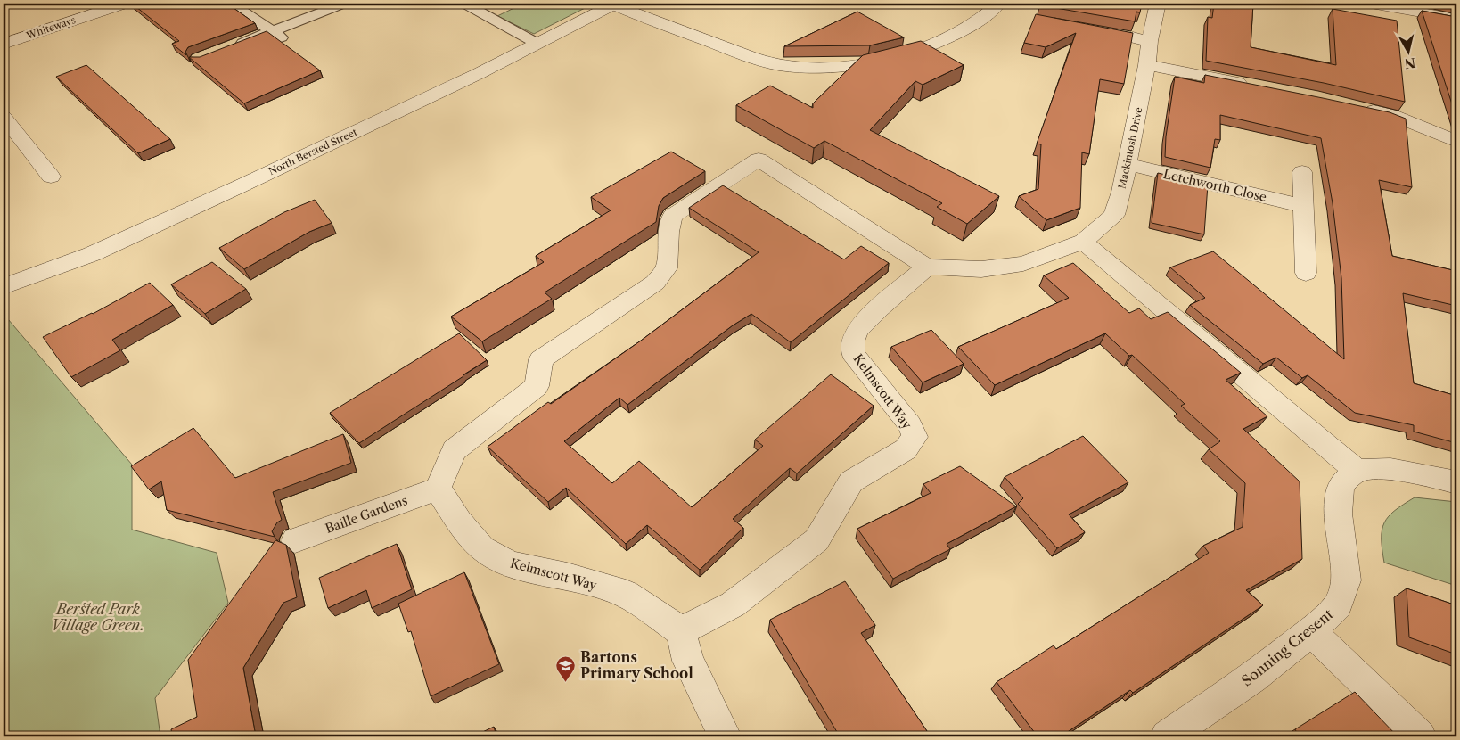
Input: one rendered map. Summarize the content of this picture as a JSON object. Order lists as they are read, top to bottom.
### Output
{
  "streets": {
    "street": [
      "Whiteways",
      "Mackintosh Drive",
      "North Bersted Street",
      "Letchworth Close",
      "Kelmscott Way",
      "Baille Gardens",
      "Sonning Cresent"
    ]
  },
  "crossings": [
    ["Mackintosh Drive", "Letchworth Close"],
    ["Kelmscott Way", "Baille Gardens"]
  ],
  "parks": ["Bersted Park Village Green."],
  "places": {
    "school or university": ["Bartons Primary School"]
  },
  "north": "bottom"
}
